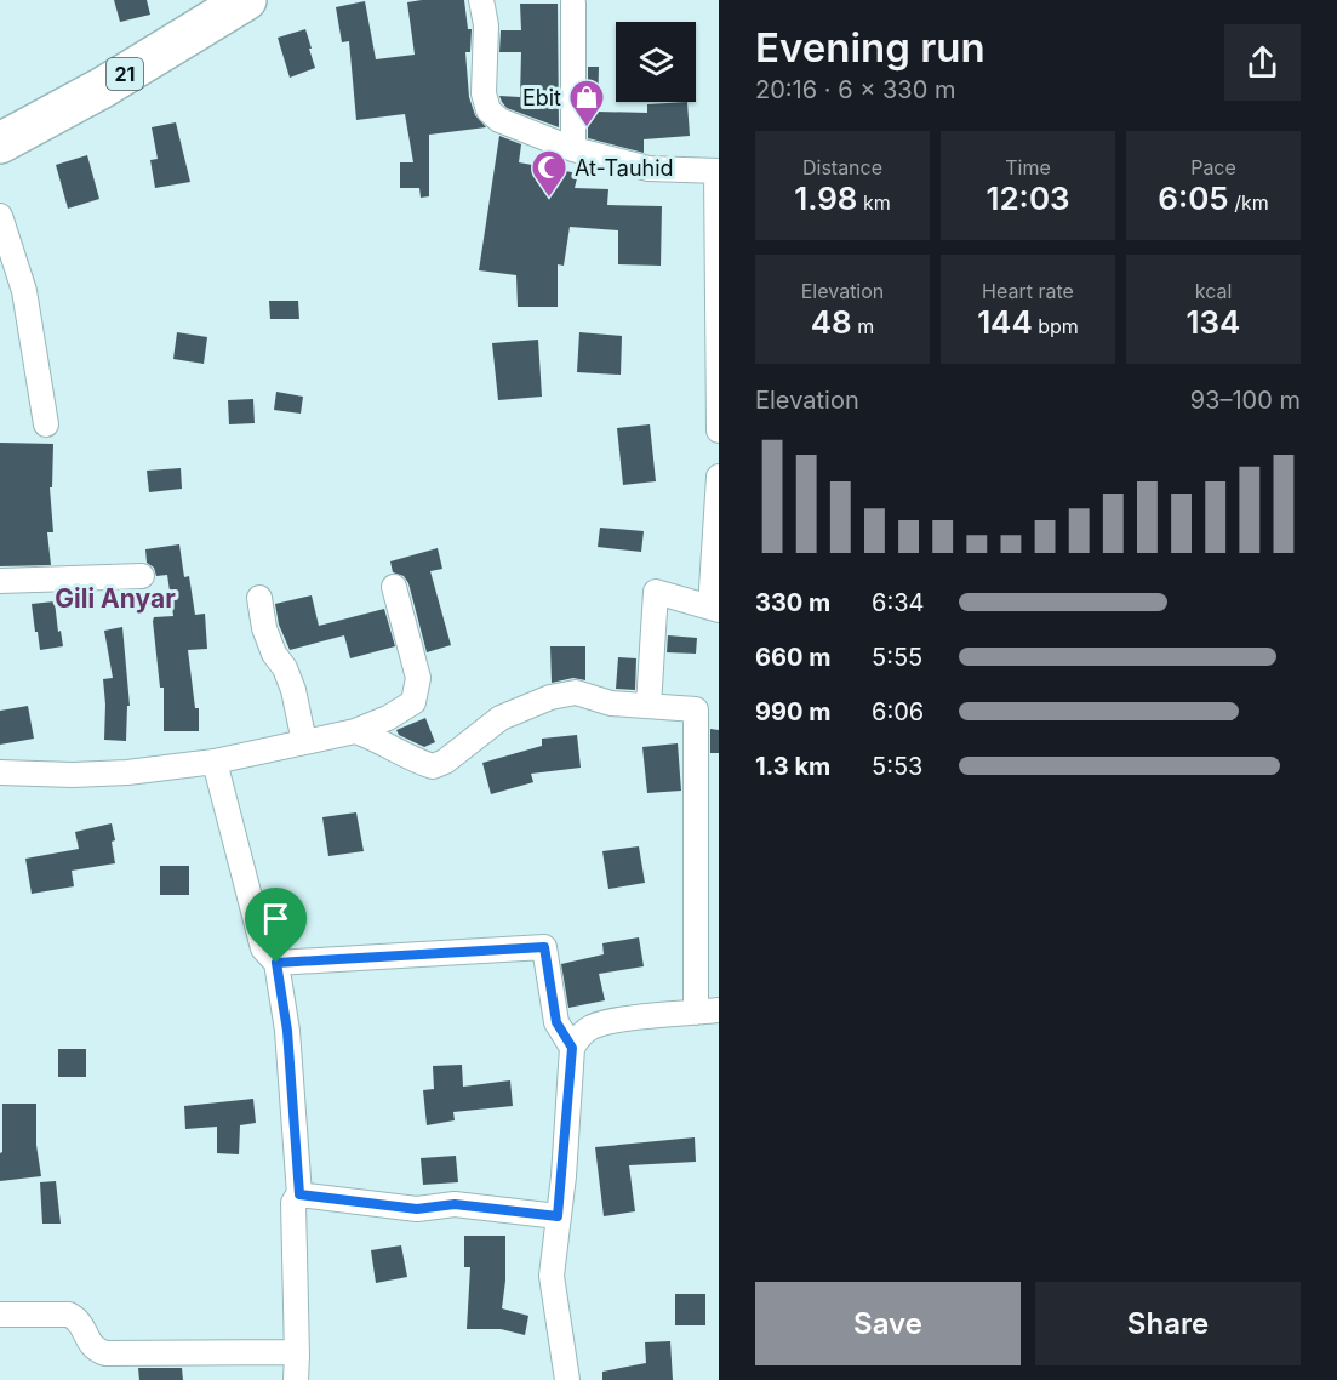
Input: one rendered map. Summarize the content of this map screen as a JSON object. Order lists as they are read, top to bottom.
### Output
{
  "streets": {
    "highway": ["21"]
  },
  "districts": ["Gili Anyar"],
  "places": {
    "shop": ["Ebit"],
    "mosque": ["At-Tauhid"]
  },
  "page": {
    "heading": ["Evening run", "20:16 · 6 × 330 m"],
    "stats": [
      ["Distance", "1.98 km"],
      ["Time", "12:03"],
      ["Pace", "6:05 /km"],
      ["Elevation", "48 m"],
      ["Heart rate", "144 bpm"],
      ["kcal", "134"]
    ],
    "chart": ["Elevation", "93–100 m"],
    "list": [
      {
        "name": "330 m",
        "note": "6:34"
      },
      {
        "name": "660 m",
        "note": "5:55"
      },
      {
        "name": "990 m",
        "note": "6:06"
      },
      {
        "name": "1.3 km",
        "note": "5:53"
      }
    ],
    "buttons": ["Save", "Share"]
  }
}
